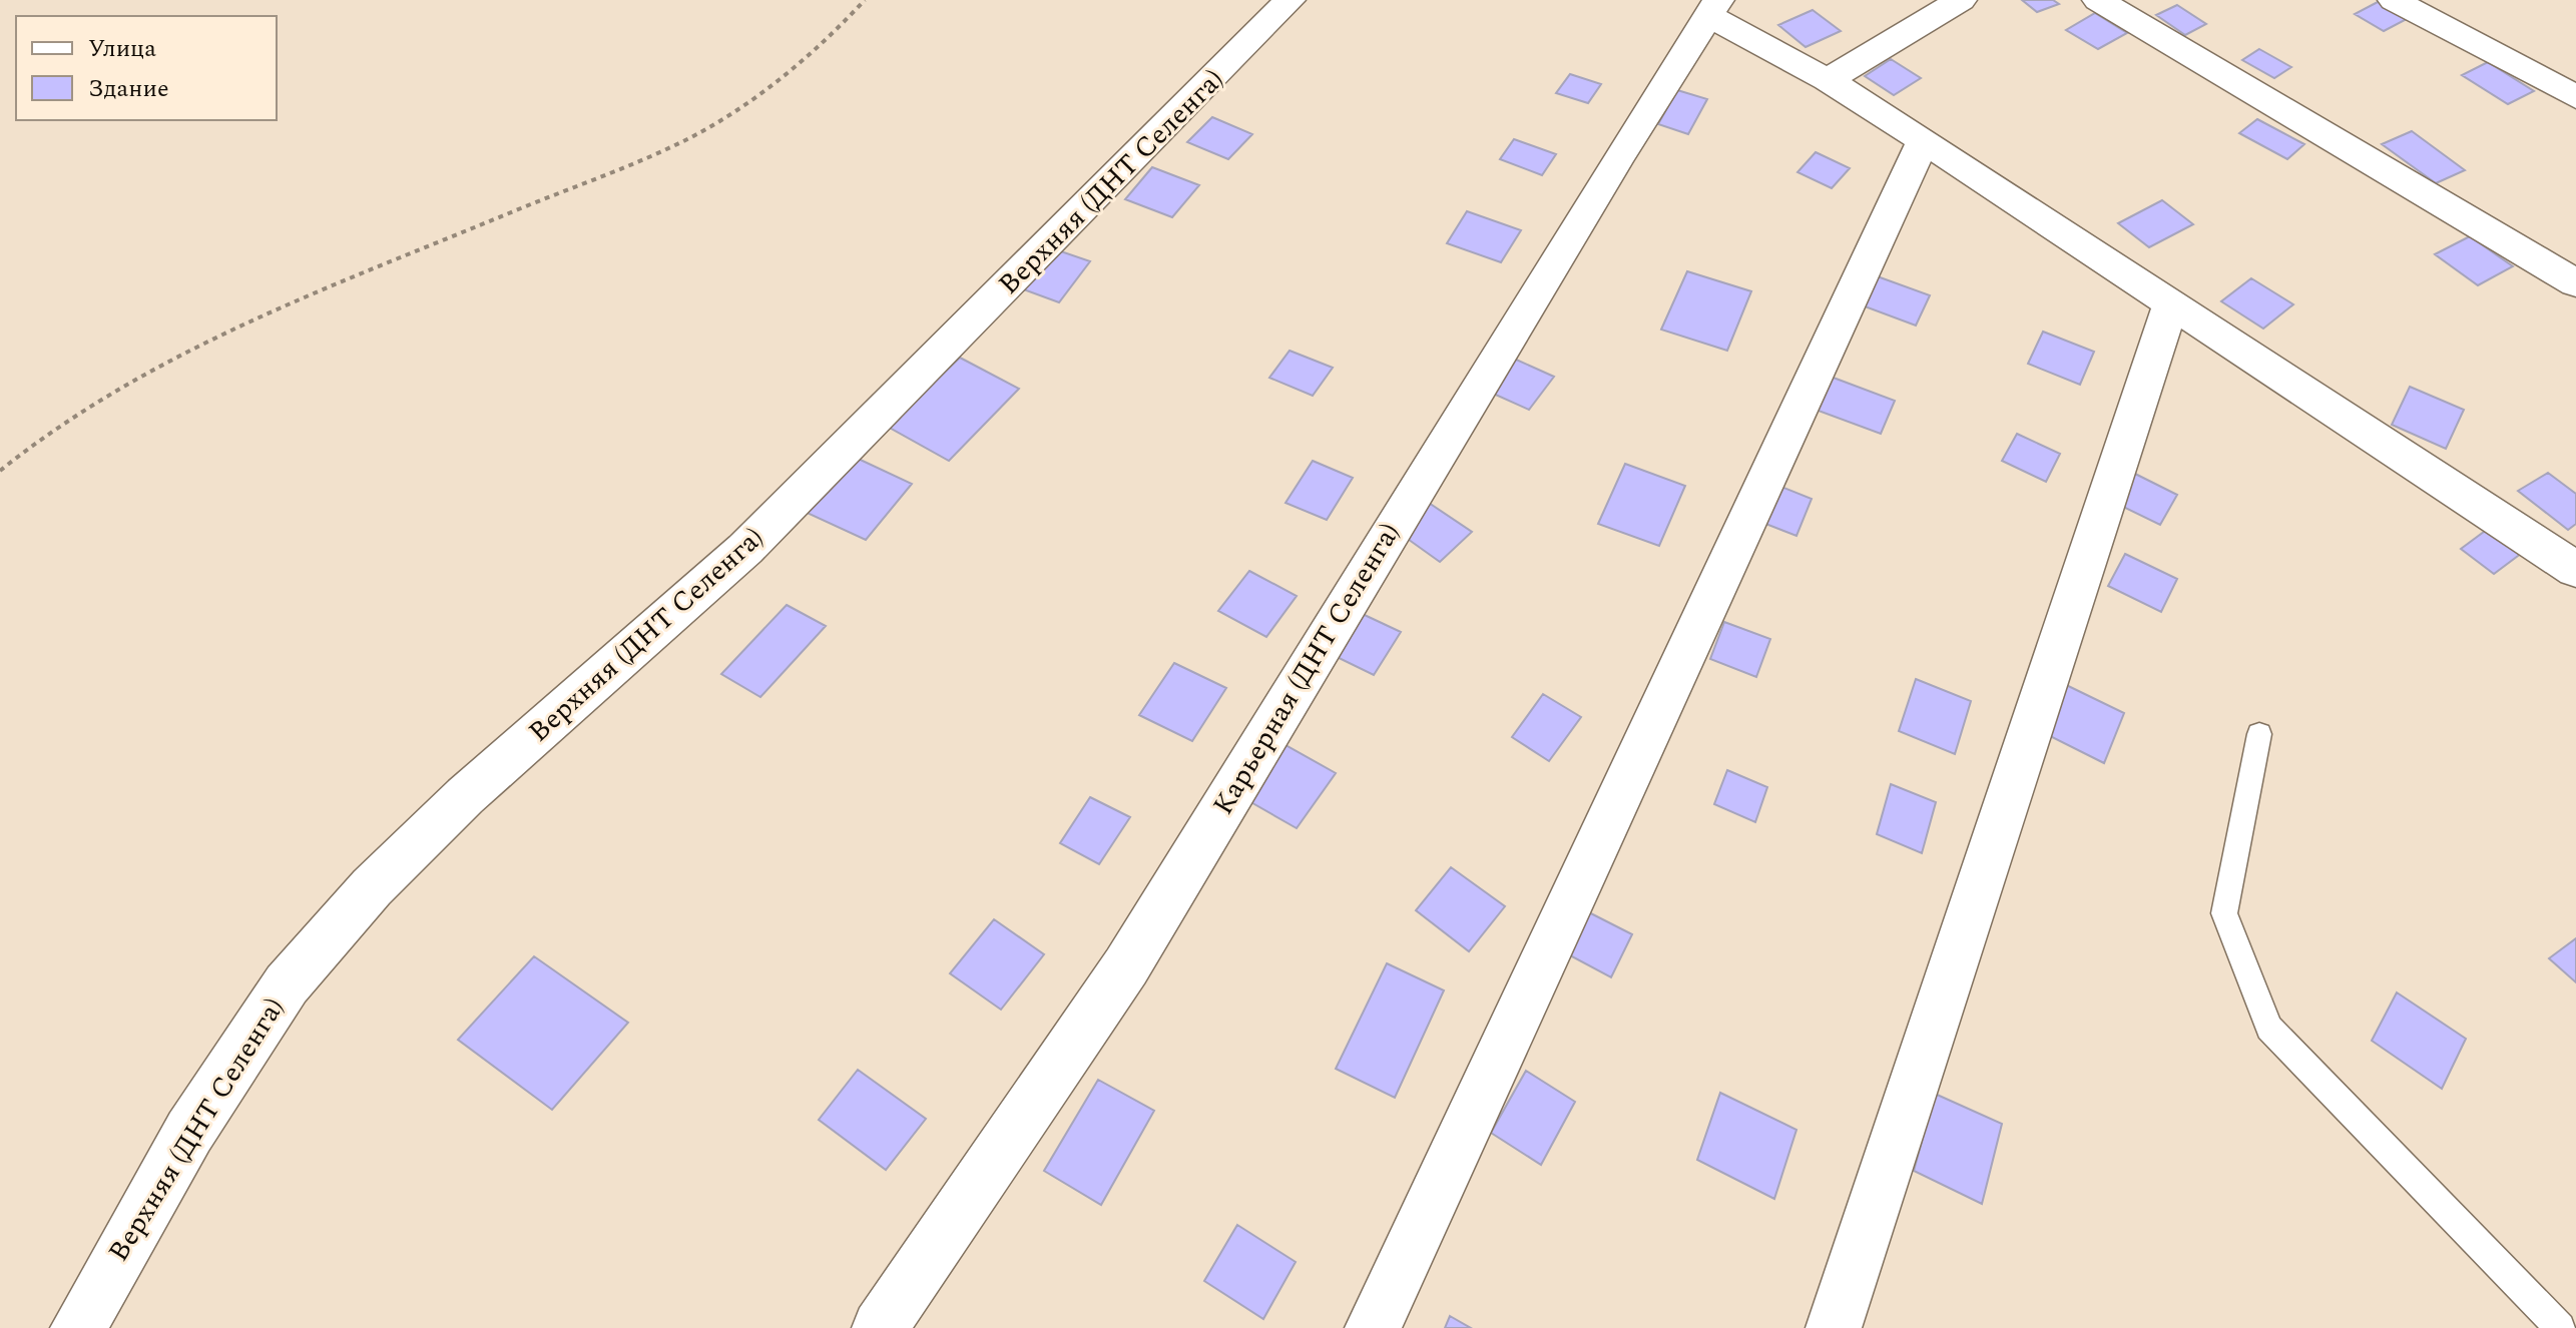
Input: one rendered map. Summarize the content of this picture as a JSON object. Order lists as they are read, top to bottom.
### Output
{
  "streets": {
    "street": ["Верхняя (ДНТ Селенга)", "Карьерная (ДНТ Селенга)"]
  },
  "legend": ["Улица", "Здание"]
}
